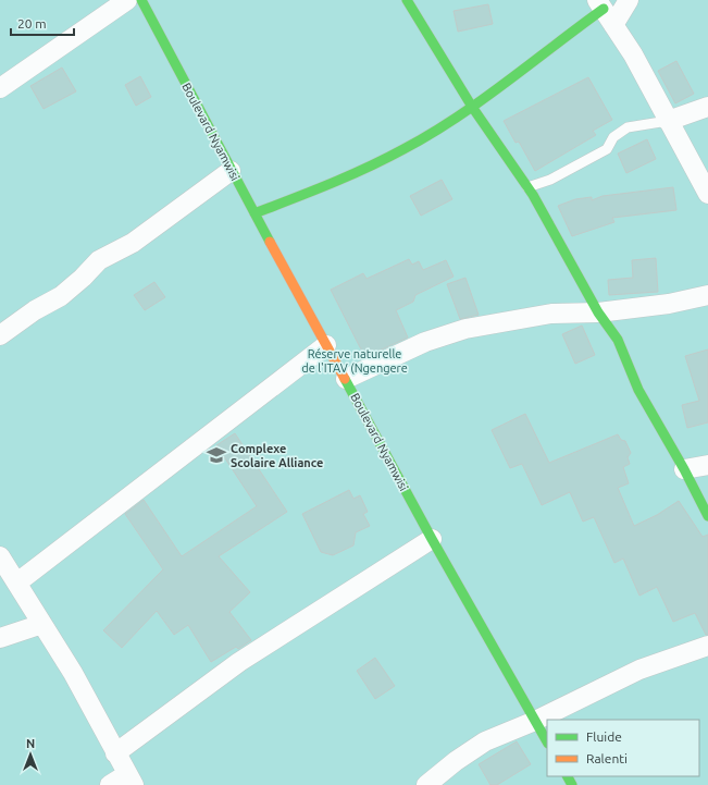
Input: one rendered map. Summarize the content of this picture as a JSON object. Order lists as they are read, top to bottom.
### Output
{
  "streets": {
    "street": ["Boulevard Nyamwisi"]
  },
  "parks": ["Réserve naturelle de l'ITAV (Ngengere"],
  "places": {
    "school or university": ["Complexe Scolaire Alliance"]
  },
  "legend": ["Fluide", "Ralenti"],
  "scale_bar": "20 m",
  "north": "top"
}
